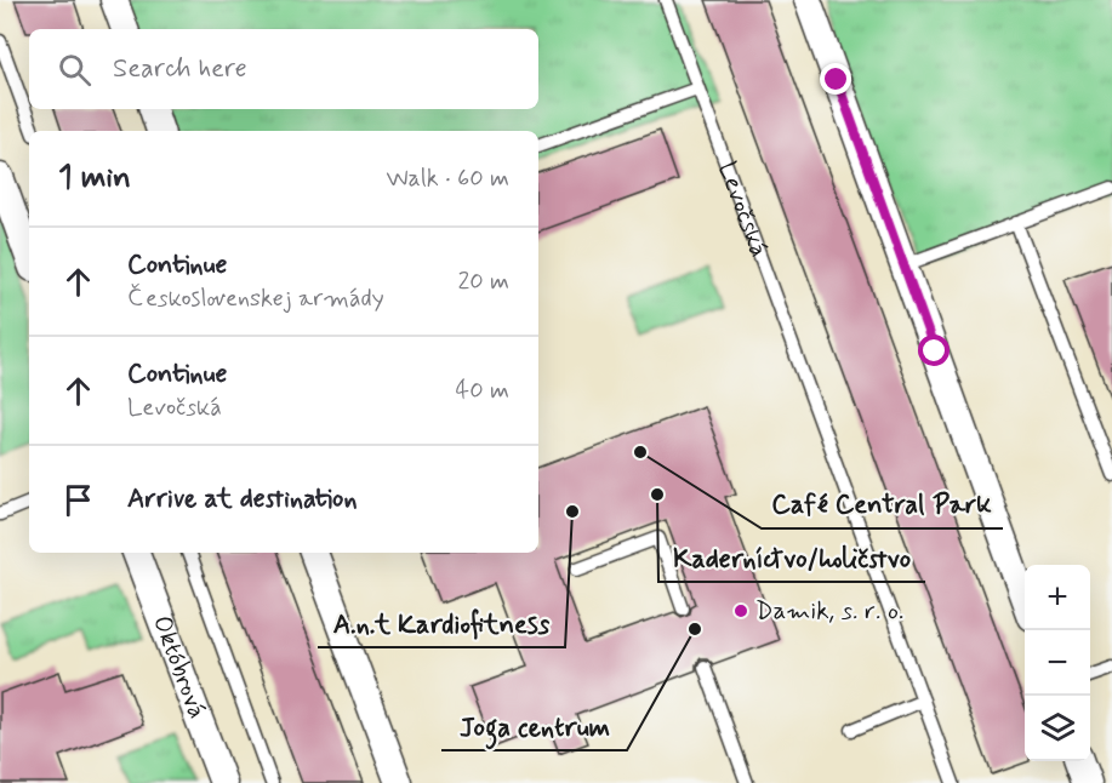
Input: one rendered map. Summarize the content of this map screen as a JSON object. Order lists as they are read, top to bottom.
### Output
{
  "streets": {
    "street": ["Októbrová"],
    "lane": ["Levočská"]
  },
  "places": [
    "Café Central Park",
    "Kaderníctvo/holičstvo",
    "A.n.t Kardiofitness",
    "Damik, s. r. o.",
    "Joga centrum"
  ],
  "page": {
    "search": "Search here",
    "heading": ["1 min", "Walk · 60 m"],
    "list": [
      ["Continue", "Československej armády", "20 m"],
      ["Continue", "Levočská", "40 m"],
      "Arrive at destination"
    ],
    "map_buttons": ["+", "−"]
  }
}
